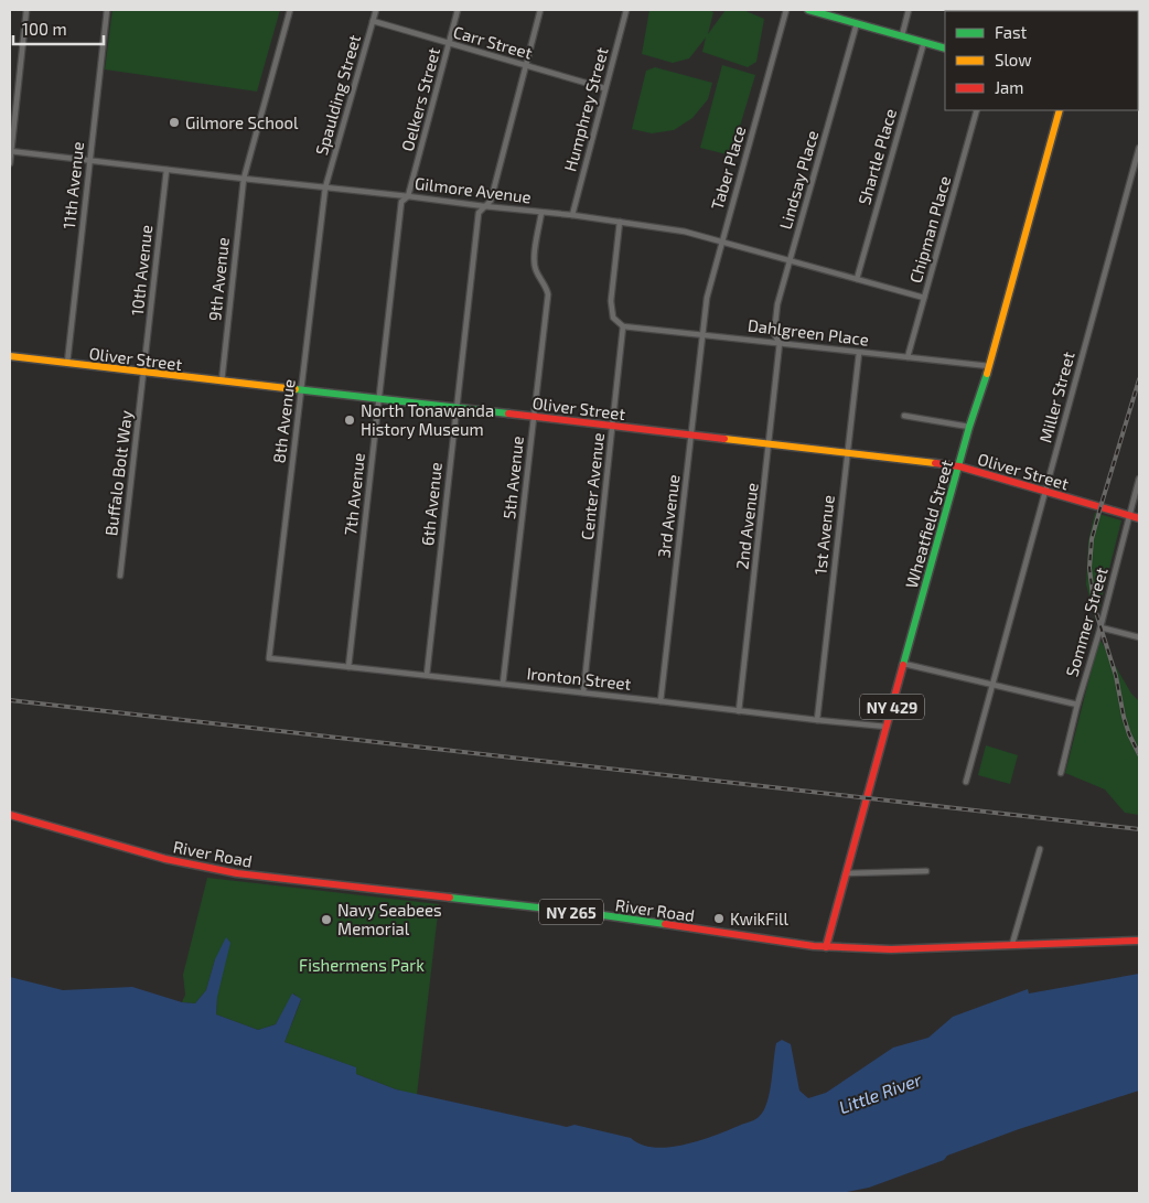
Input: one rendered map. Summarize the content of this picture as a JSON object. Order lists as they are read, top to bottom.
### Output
{
  "streets": {
    "main road": [
      "Oliver Street",
      "Wheatfield Street",
      "NY 429",
      "River Road",
      "NY 265"
    ],
    "street": [
      "Carr Street",
      "Spaulding Street",
      "Oelkers Street",
      "Humphrey Street",
      "Shartle Place",
      "Taber Place",
      "Lindsay Place",
      "11th Avenue",
      "Gilmore Avenue",
      "Chipman Place",
      "10th Avenue",
      "9th Avenue",
      "Dahlgreen Place",
      "Miller Street",
      "8th Avenue",
      "Buffalo Bolt Way",
      "5th Avenue",
      "Center Avenue",
      "7th Avenue",
      "6th Avenue",
      "3rd Avenue",
      "2nd Avenue",
      "1st Avenue",
      "Sommer Street",
      "Ironton Street"
    ]
  },
  "crossings": [
    ["Carr Street", "Spaulding Street"],
    ["Carr Street", "Oelkers Street"],
    ["Carr Street", "Humphrey Street"],
    ["Carr Street", "6th Avenue"],
    ["Spaulding Street", "Gilmore Avenue"],
    ["Spaulding Street", "8th Avenue"],
    ["Oelkers Street", "Gilmore Avenue"],
    ["Oelkers Street", "7th Avenue"],
    ["Humphrey Street", "Gilmore Avenue"],
    ["Shartle Place", "Gilmore Avenue"],
    ["Taber Place", "Gilmore Avenue"],
    ["Taber Place", "Dahlgreen Place"],
    ["Taber Place", "3rd Avenue"],
    ["Lindsay Place", "Gilmore Avenue"],
    ["Lindsay Place", "Dahlgreen Place"],
    ["Lindsay Place", "2nd Avenue"],
    ["11th Avenue", "Gilmore Avenue"],
    ["11th Avenue", "Oliver Street"],
    ["Gilmore Avenue", "Chipman Place"],
    ["Gilmore Avenue", "10th Avenue"],
    ["Gilmore Avenue", "9th Avenue"],
    ["Gilmore Avenue", "8th Avenue"],
    ["Gilmore Avenue", "5th Avenue"],
    ["Gilmore Avenue", "7th Avenue"],
    ["Gilmore Avenue", "6th Avenue"],
    ["Chipman Place", "Dahlgreen Place"],
    ["10th Avenue", "Oliver Street"],
    ["10th Avenue", "Buffalo Bolt Way"],
    ["9th Avenue", "Oliver Street"],
    ["Dahlgreen Place", "Center Avenue"],
    ["Dahlgreen Place", "3rd Avenue"],
    ["Dahlgreen Place", "Wheatfield Street"],
    ["Dahlgreen Place", "2nd Avenue"],
    ["Dahlgreen Place", "1st Avenue"],
    ["Oliver Street", "Miller Street"],
    ["Oliver Street", "8th Avenue"],
    ["Oliver Street", "Buffalo Bolt Way"],
    ["Oliver Street", "5th Avenue"],
    ["Oliver Street", "Center Avenue"],
    ["Oliver Street", "7th Avenue"],
    ["Oliver Street", "6th Avenue"],
    ["Oliver Street", "3rd Avenue"],
    ["Oliver Street", "Wheatfield Street"],
    ["Oliver Street", "2nd Avenue"],
    ["Oliver Street", "1st Avenue"],
    ["Oliver Street", "Sommer Street"],
    ["8th Avenue", "Ironton Street"],
    ["5th Avenue", "Ironton Street"],
    ["Center Avenue", "Ironton Street"],
    ["7th Avenue", "Ironton Street"],
    ["6th Avenue", "Ironton Street"],
    ["3rd Avenue", "Ironton Street"],
    ["Wheatfield Street", "Ironton Street"],
    ["Wheatfield Street", "River Road"],
    ["2nd Avenue", "Ironton Street"],
    ["1st Avenue", "Ironton Street"]
  ],
  "water": ["Little River"],
  "parks": ["Fishermens Park"],
  "places": [
    "Gilmore School",
    "North Tonawanda History Museum",
    "KwikFill",
    "Navy Seabees Memorial"
  ],
  "legend": ["Fast", "Slow", "Jam"],
  "scale_bar": "100 m"
}
